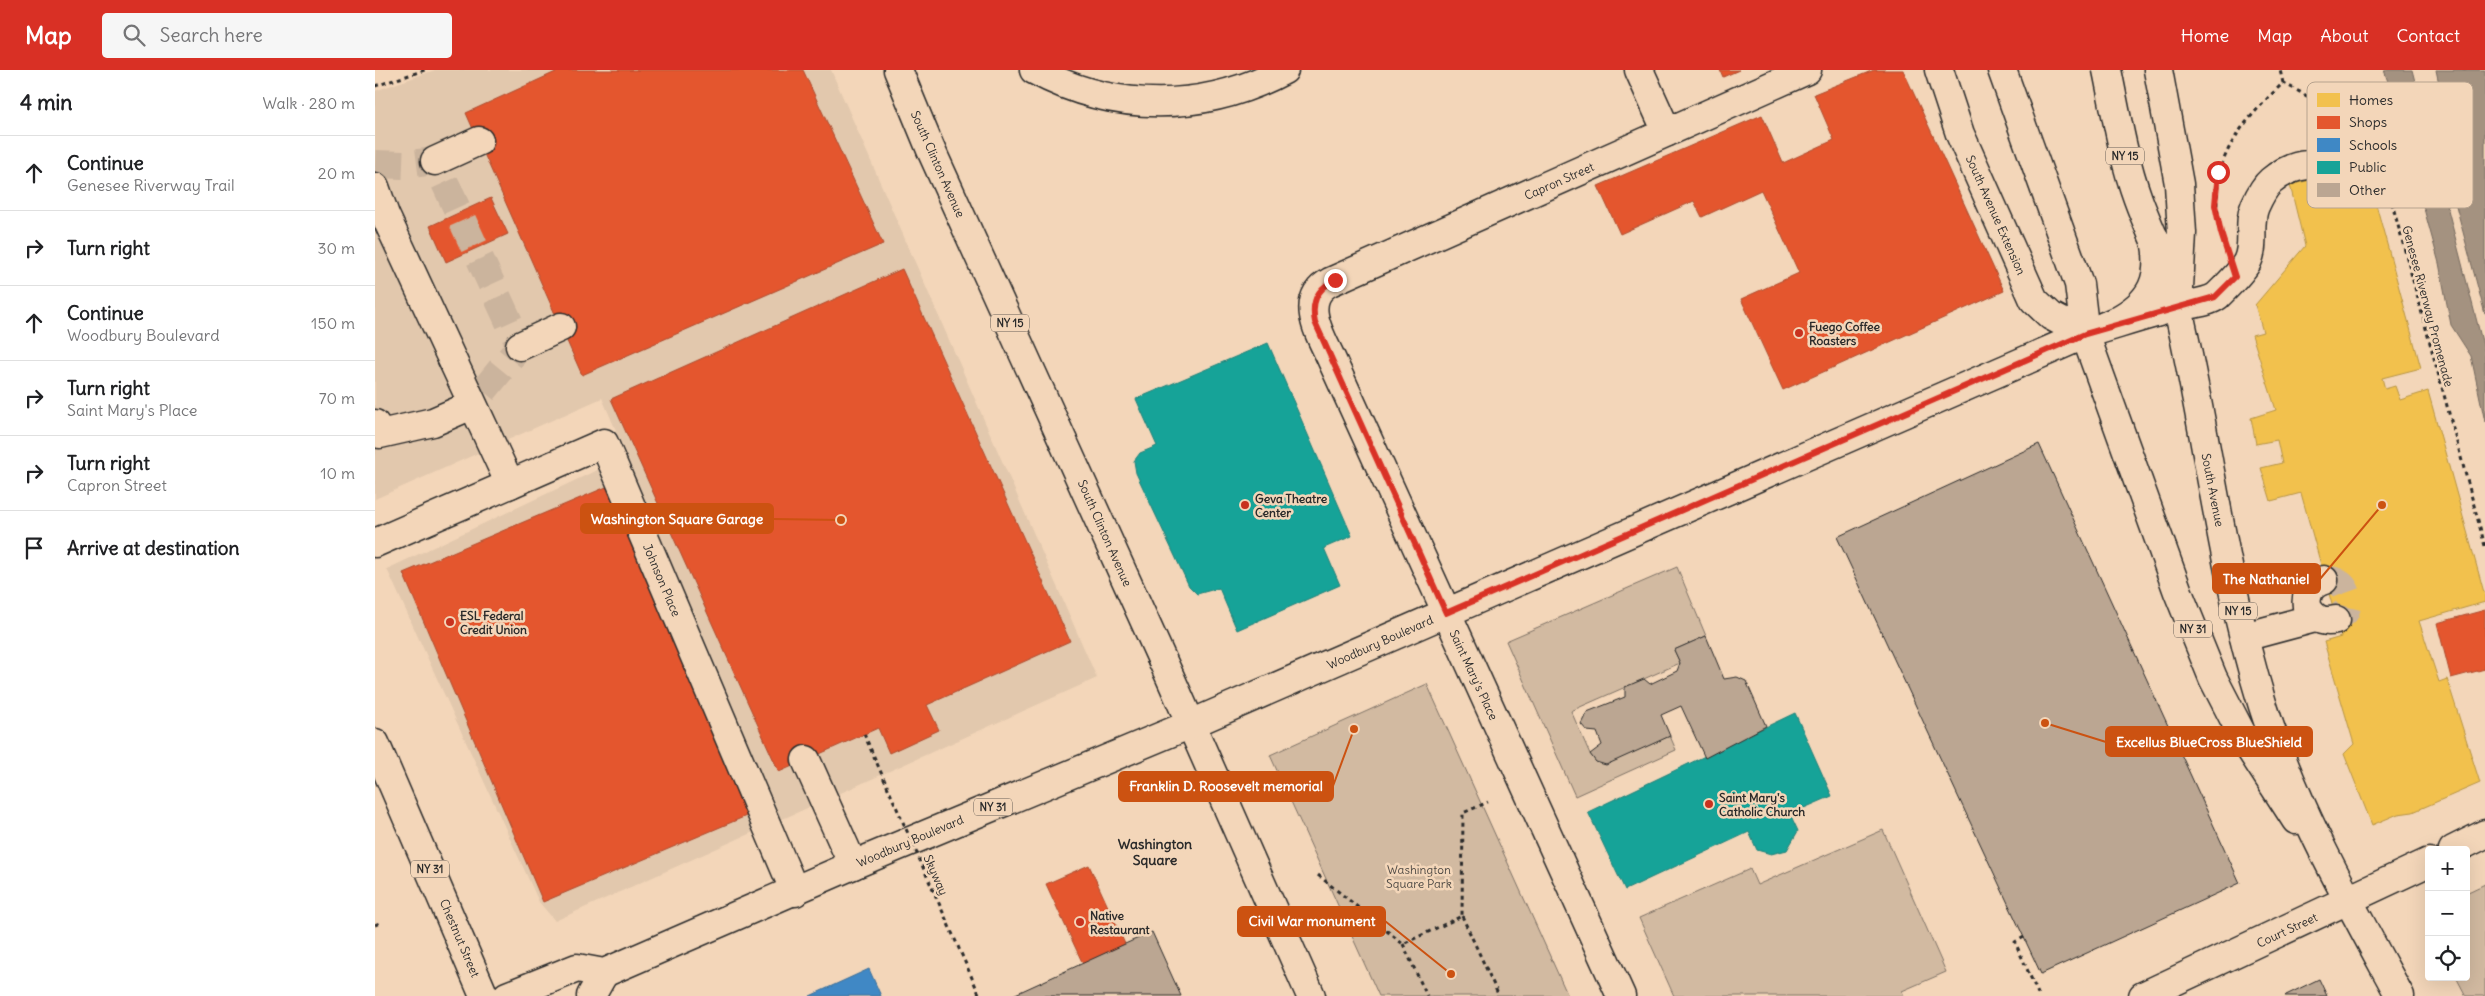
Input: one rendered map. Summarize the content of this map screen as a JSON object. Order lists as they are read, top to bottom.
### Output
{
  "streets": {
    "main road": [
      "NY 15",
      "South Clinton Avenue",
      "Capron Street",
      "South Avenue Extension",
      "South Avenue",
      "Johnson Place",
      "NY 31",
      "Woodbury Boulevard",
      "Saint Mary's Place",
      "Court Street",
      "Chestnut Street"
    ],
    "path": ["Genesee Riverway Promenade", "Skyway"]
  },
  "crossings": [
    ["South Clinton Avenue", "Woodbury Boulevard"],
    ["Capron Street", "Saint Mary's Place"],
    ["South Avenue Extension", "South Avenue"],
    ["South Avenue Extension", "Woodbury Boulevard"],
    ["South Avenue", "Woodbury Boulevard"],
    ["South Avenue", "Court Street"],
    ["Johnson Place", "Woodbury Boulevard"],
    ["Woodbury Boulevard", "Saint Mary's Place"]
  ],
  "districts": ["Washington Square"],
  "parks": ["Washington Square Park"],
  "places": [
    "Fuego Coffee Roasters",
    "Geva Theatre Center",
    "The Nathaniel",
    "Washington Square Garage",
    "ESL Federal Credit Union",
    "Excellus BlueCross BlueShield",
    "Franklin D. Roosevelt memorial",
    "Saint Mary's Catholic Church",
    "Native Restaurant",
    "Civil War monument"
  ],
  "legend": [
    "Homes",
    "Shops",
    "Schools",
    "Public",
    "Other"
  ],
  "page": {
    "header": "Map",
    "search": "Search here",
    "nav": [
      "Home",
      "Map",
      "About",
      "Contact"
    ],
    "heading": ["4 min", "Walk · 280 m"],
    "list": [
      ["Continue", "Genesee Riverway Trail", "20 m"],
      ["Turn right", "30 m"],
      ["Continue", "Woodbury Boulevard", "150 m"],
      ["Turn right", "Saint Mary's Place", "70 m"],
      ["Turn right", "Capron Street", "10 m"],
      "Arrive at destination"
    ],
    "map_buttons": ["+", "−"]
  }
}
